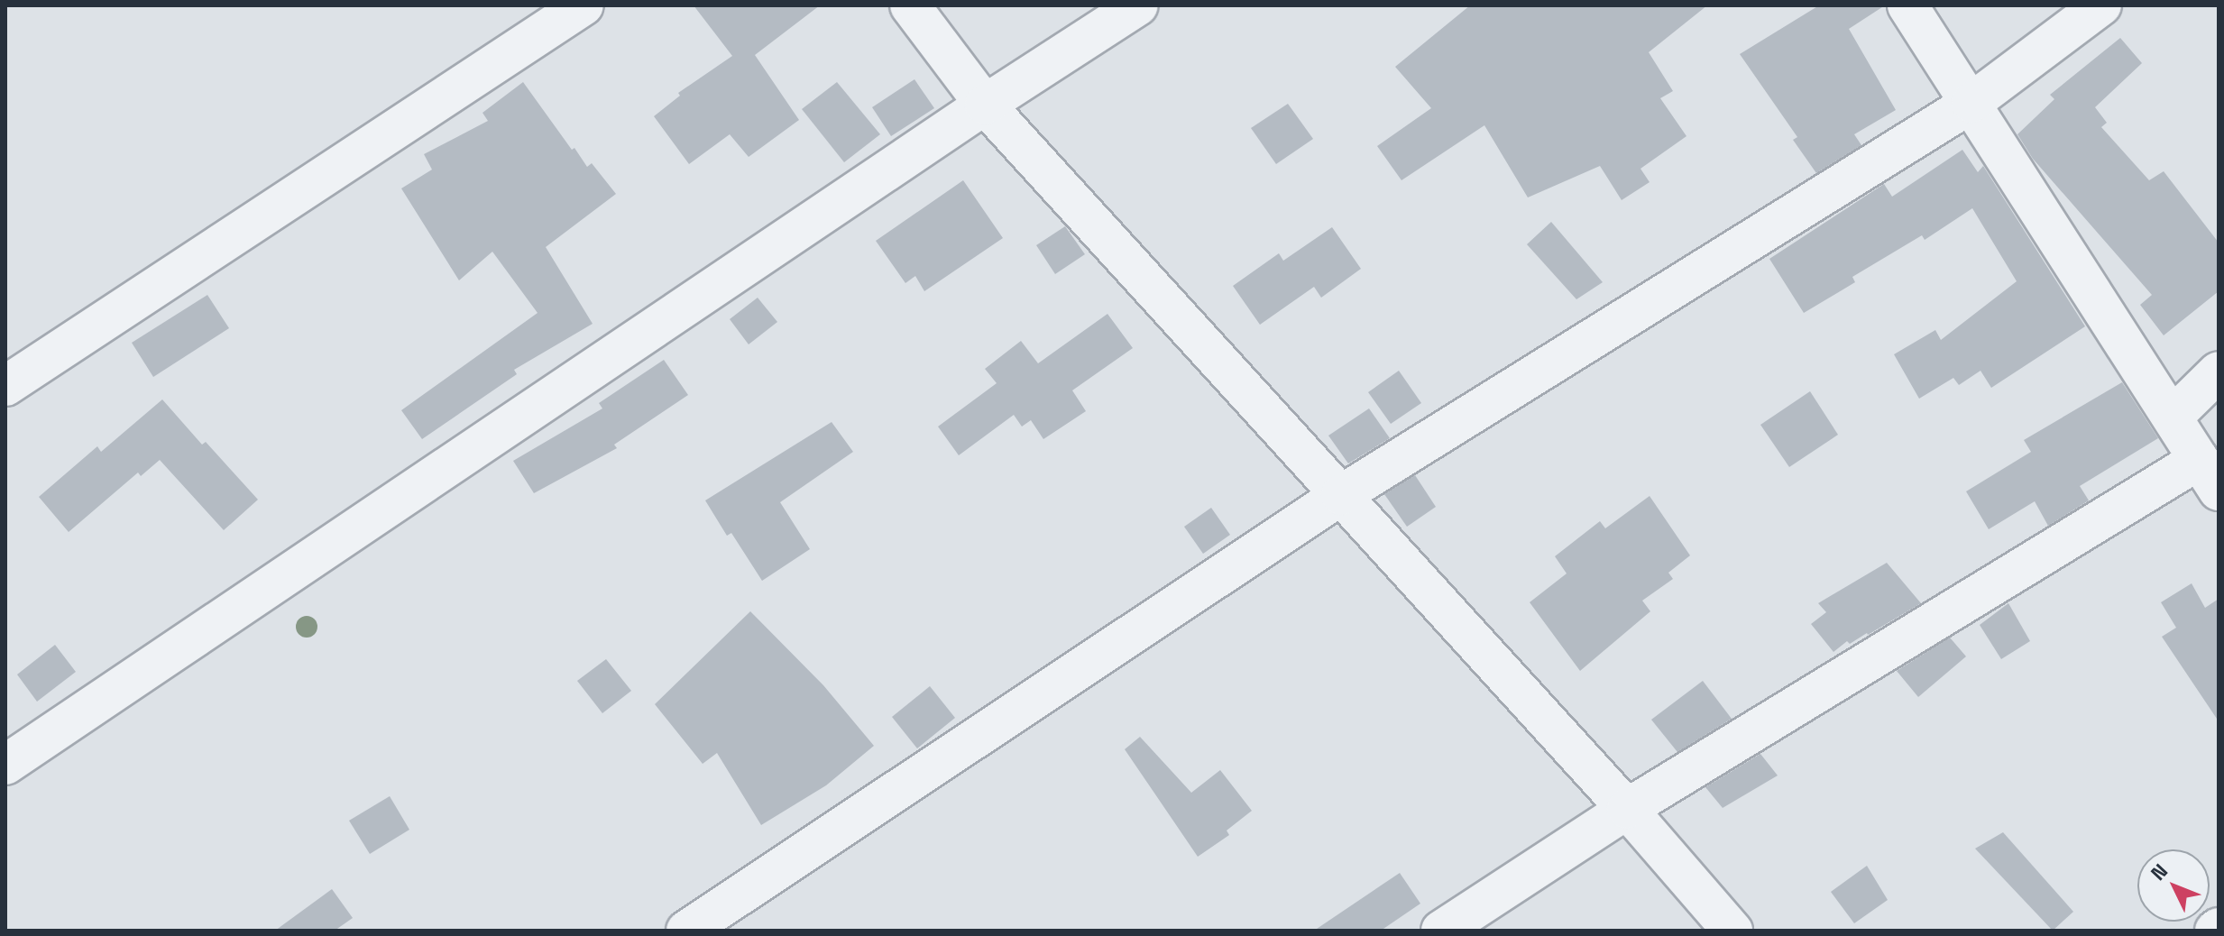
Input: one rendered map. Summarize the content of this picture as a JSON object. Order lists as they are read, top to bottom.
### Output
{
  "north": "top left"
}
